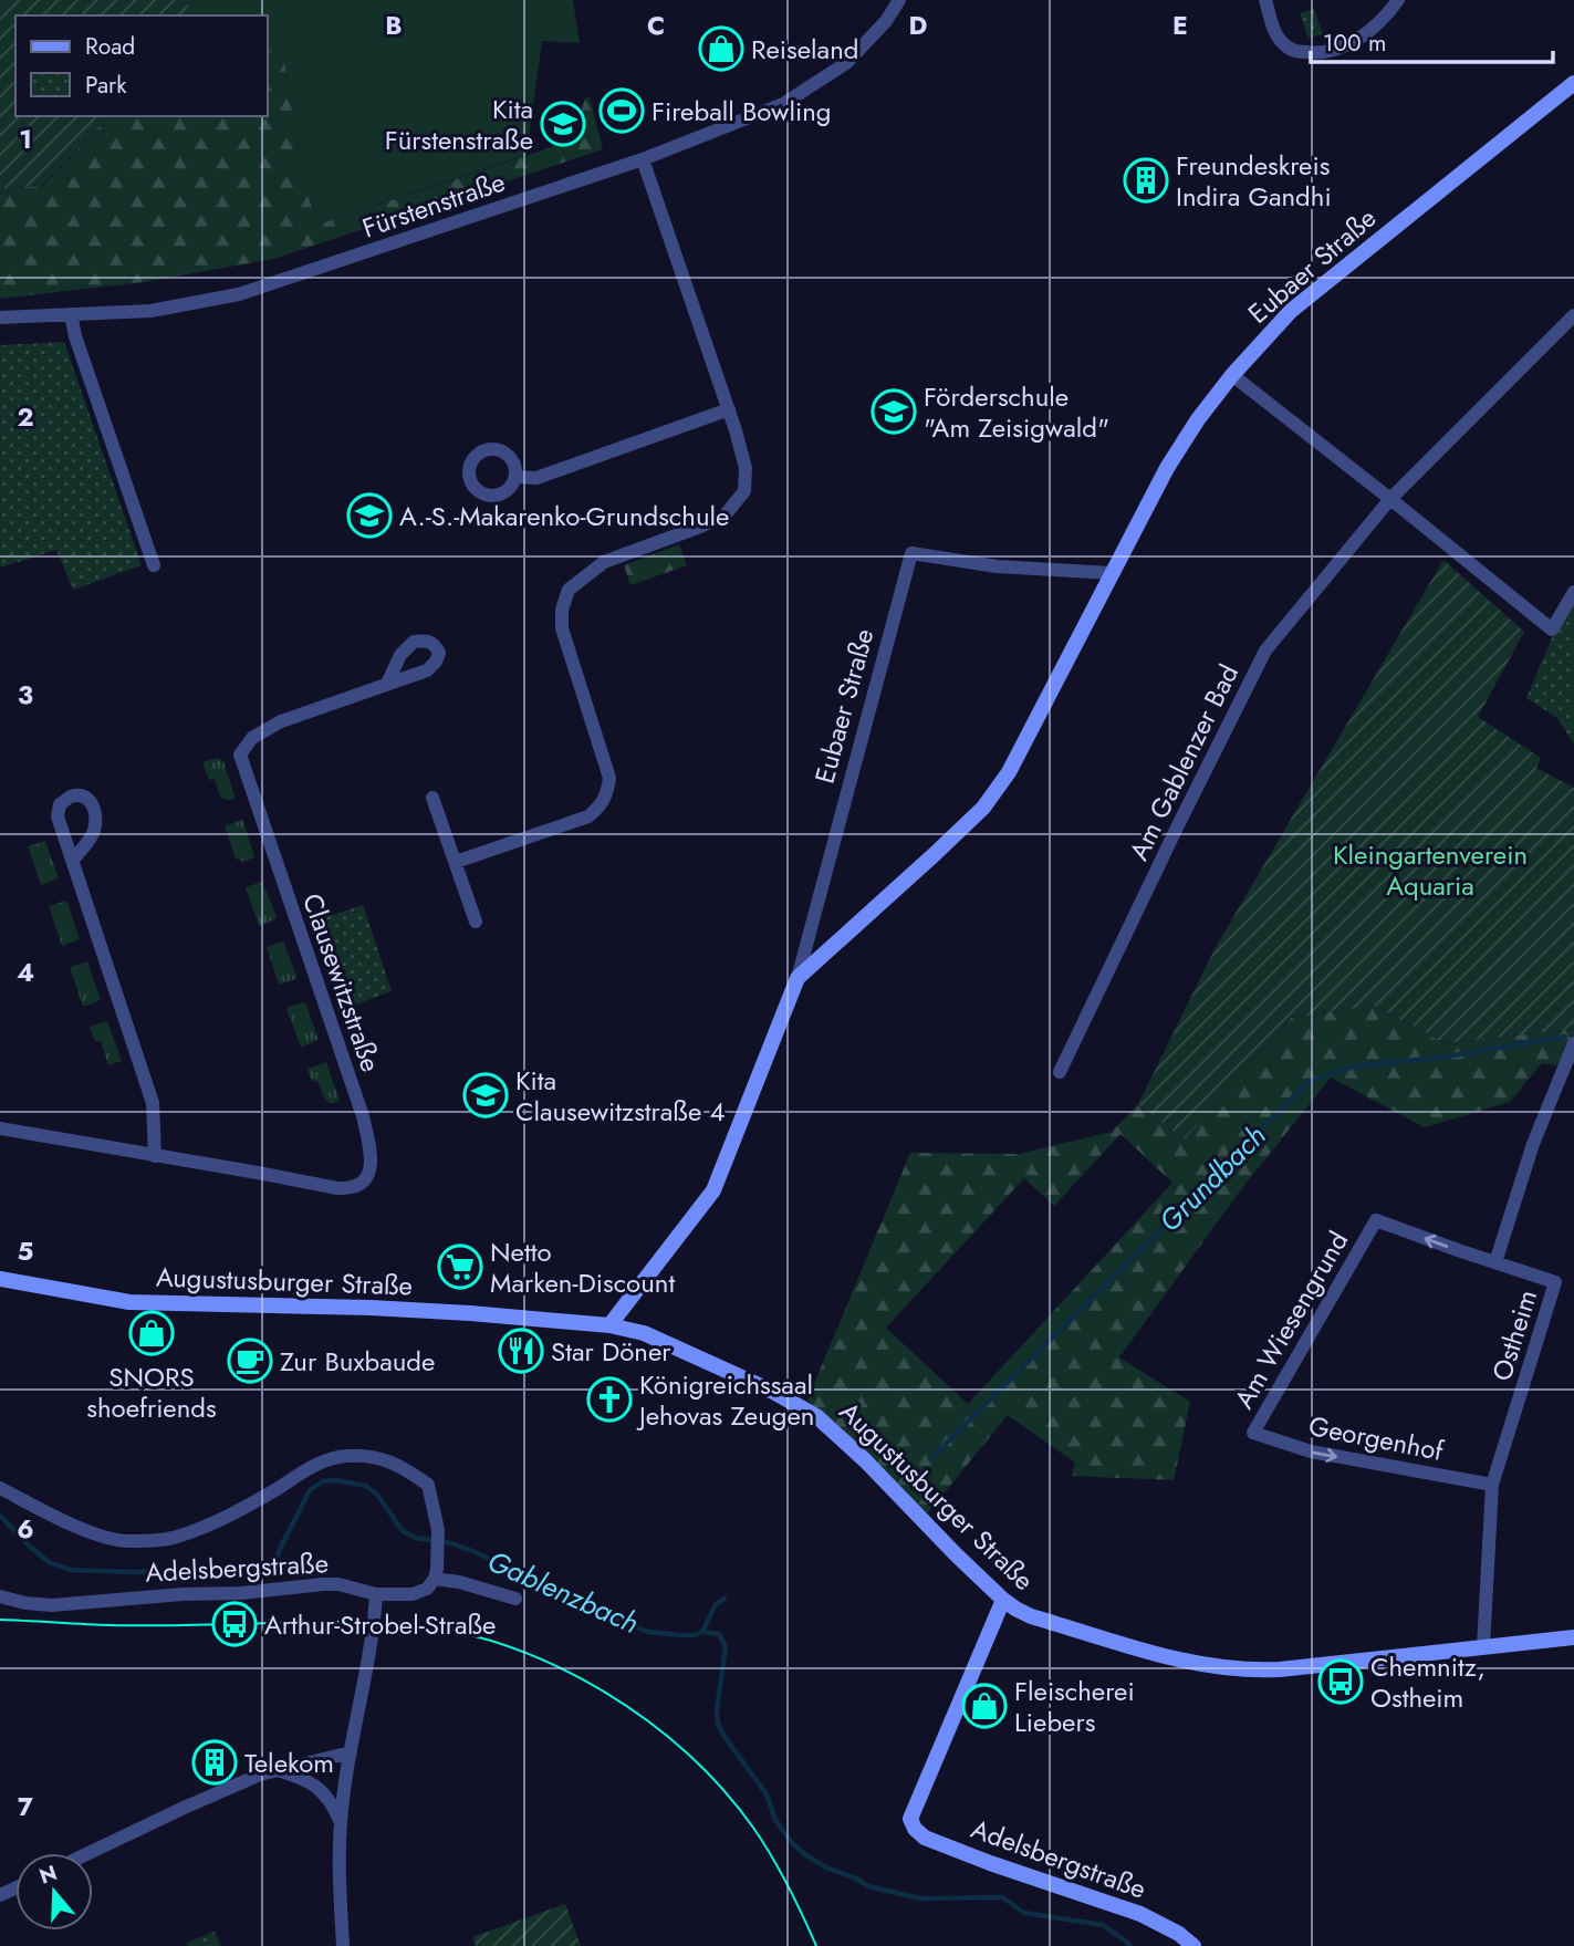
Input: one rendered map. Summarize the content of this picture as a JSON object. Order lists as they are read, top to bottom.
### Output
{
  "streets": {
    "street": [
      "Fürstenstraße",
      "Eubaer Straße",
      "Am Gablenzer Bad",
      "Clausewitzstraße",
      "Augustusburger Straße",
      "Am Wiesengrund",
      "Ostheim",
      "Georgenhof",
      "Adelsbergstraße"
    ]
  },
  "crossings": [
    ["Eubaer Straße", "Augustusburger Straße"],
    ["Augustusburger Straße", "Ostheim"],
    ["Augustusburger Straße", "Adelsbergstraße"],
    ["Am Wiesengrund", "Ostheim"],
    ["Am Wiesengrund", "Georgenhof"],
    ["Ostheim", "Georgenhof"]
  ],
  "one_way": ["Georgenhof"],
  "water": ["Grundbach", "Gablenzbach"],
  "parks": ["Kleingartenverein Aquaria"],
  "places": {
    "shop": ["Reiseland", "SNORS shoefriends", "Fleischerei Liebers"],
    "sports": ["Fireball Bowling"],
    "school or university": [
      "Kita Fürstenstraße",
      "Förderschule \"Am Zeisigwald\"",
      "A.-S.-Makarenko-Grundschule",
      "Kita Clausewitzstraße 4"
    ],
    "building": ["Freundeskreis Indira Gandhi", "Telekom"],
    "supermarket": ["Netto Marken-Discount"],
    "restaurant": ["Star Döner"],
    "cafe": ["Zur Buxbaude"],
    "church": ["Königreichssaal Jehovas Zeugen"],
    "bus stop": ["Arthur-Strobel-Straße", "Chemnitz, Ostheim"]
  },
  "legend": ["Road", "Park"],
  "scale_bar": "100 m",
  "north": "top",
  "grid": {
    "columns": [
      "B",
      "C",
      "D",
      "E"
    ],
    "rows": [
      "1",
      "2",
      "3",
      "4",
      "5",
      "6",
      "7"
    ]
  }
}
